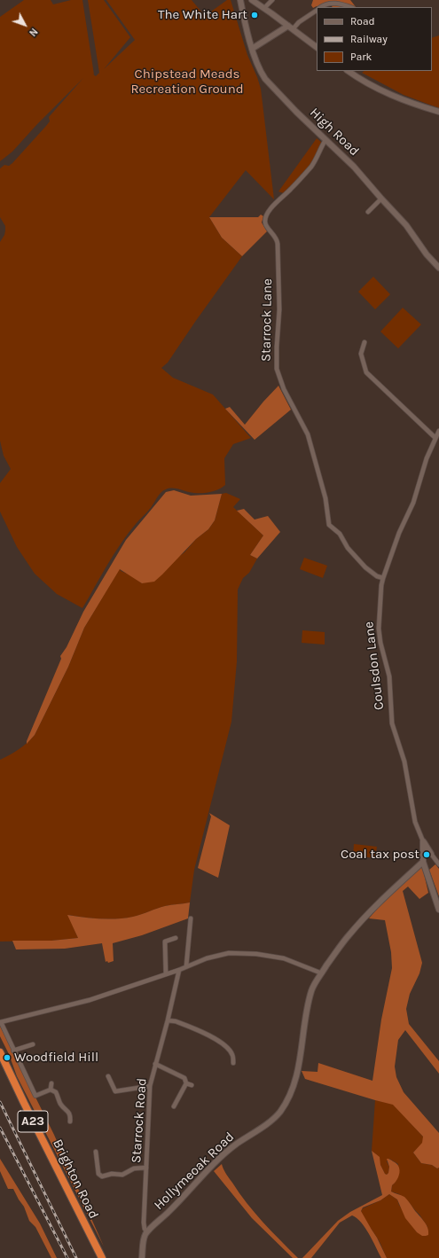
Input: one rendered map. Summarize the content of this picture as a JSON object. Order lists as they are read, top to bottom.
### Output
{
  "streets": {
    "highway": ["A23", "Brighton Road"],
    "street": [
      "High Road",
      "Starrock Lane",
      "Coulsdon Lane",
      "Starrock Road",
      "Hollymeoak Road"
    ]
  },
  "crossings": [
    ["High Road", "Starrock Lane"],
    ["Starrock Lane", "Coulsdon Lane"],
    ["Coulsdon Lane", "Hollymeoak Road"],
    ["Starrock Road", "Hollymeoak Road"]
  ],
  "parks": ["Chipstead Meads Recreation Ground"],
  "places": ["The White Hart", "Coal tax post", "Woodfield Hill"],
  "legend": ["Road", "Railway", "Park"],
  "north": "bottom right"
}
